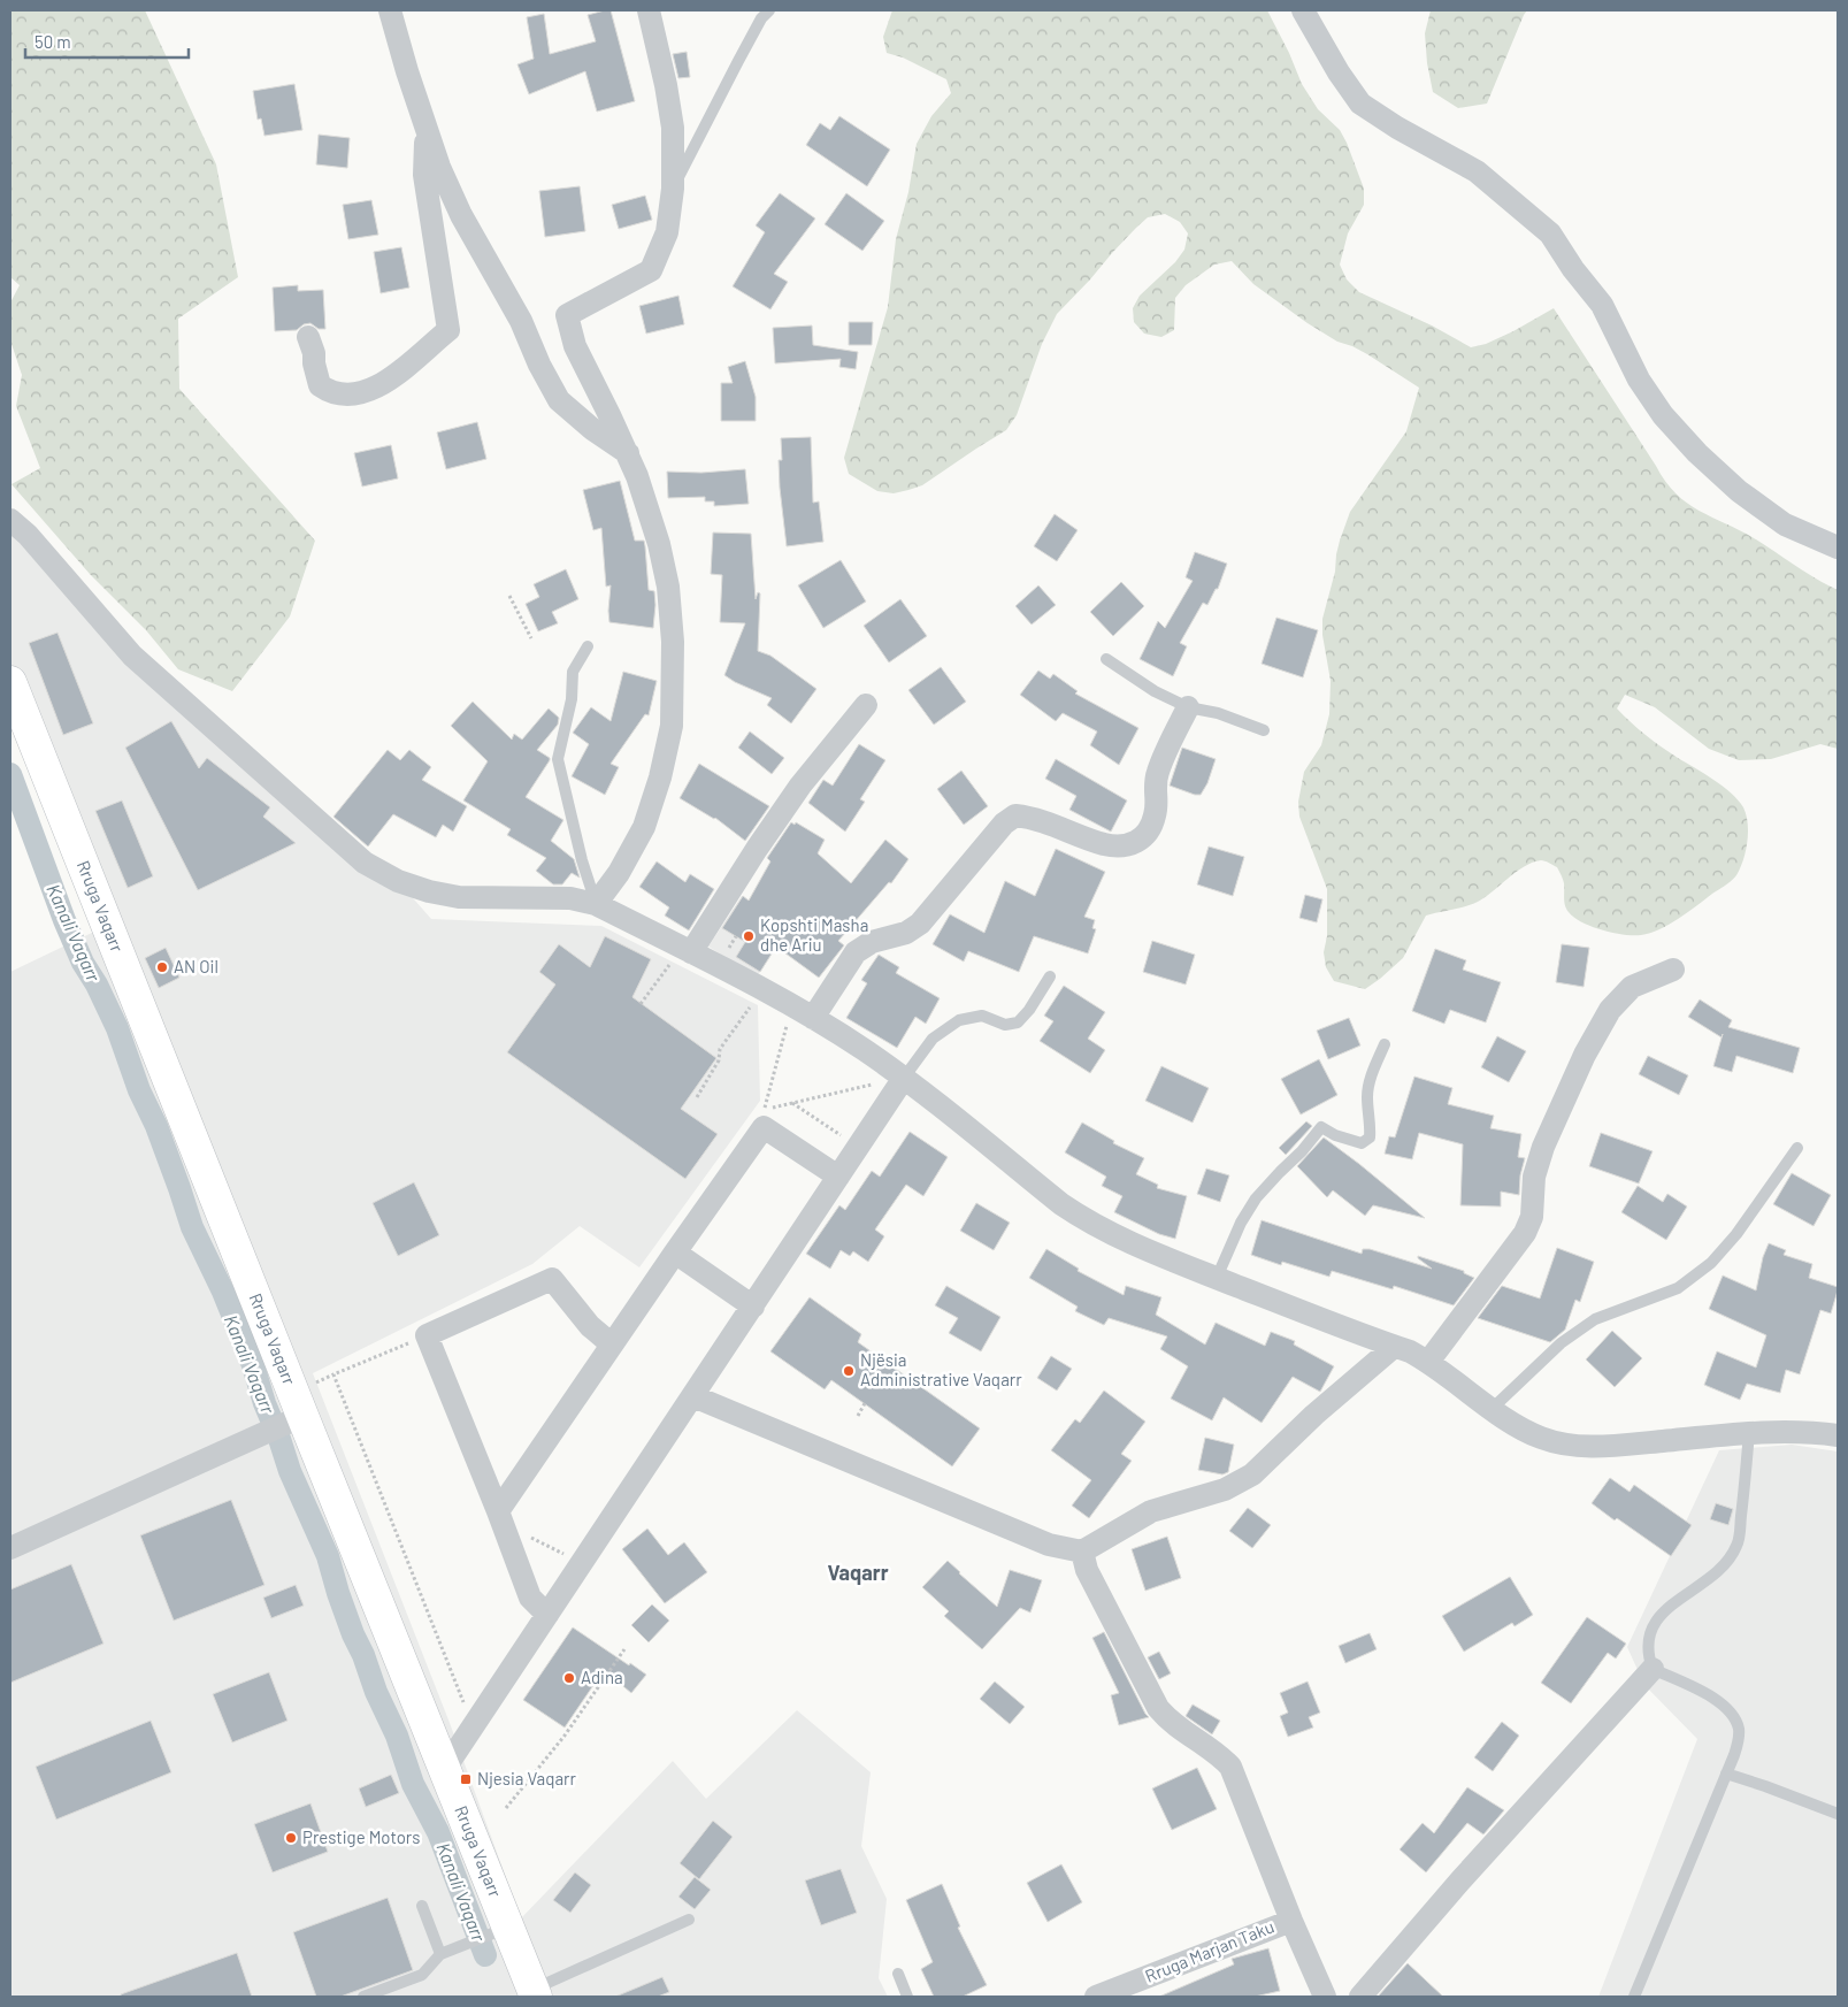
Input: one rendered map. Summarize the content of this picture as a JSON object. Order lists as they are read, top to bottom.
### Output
{
  "streets": {
    "main road": ["Rruga Vaqarr"],
    "street": ["Rruga Marjan Taku"]
  },
  "districts": ["Vaqarr"],
  "water": ["Kanali Vaqarr"],
  "places": {
    "other": [
      "Kopshti Masha dhe Ariu",
      "AN Oil",
      "Njësia Administrative Vaqarr",
      "Adina",
      "Prestige Motors"
    ],
    "transit": ["Njesia Vaqarr"]
  },
  "scale_bar": "50 m"
}
